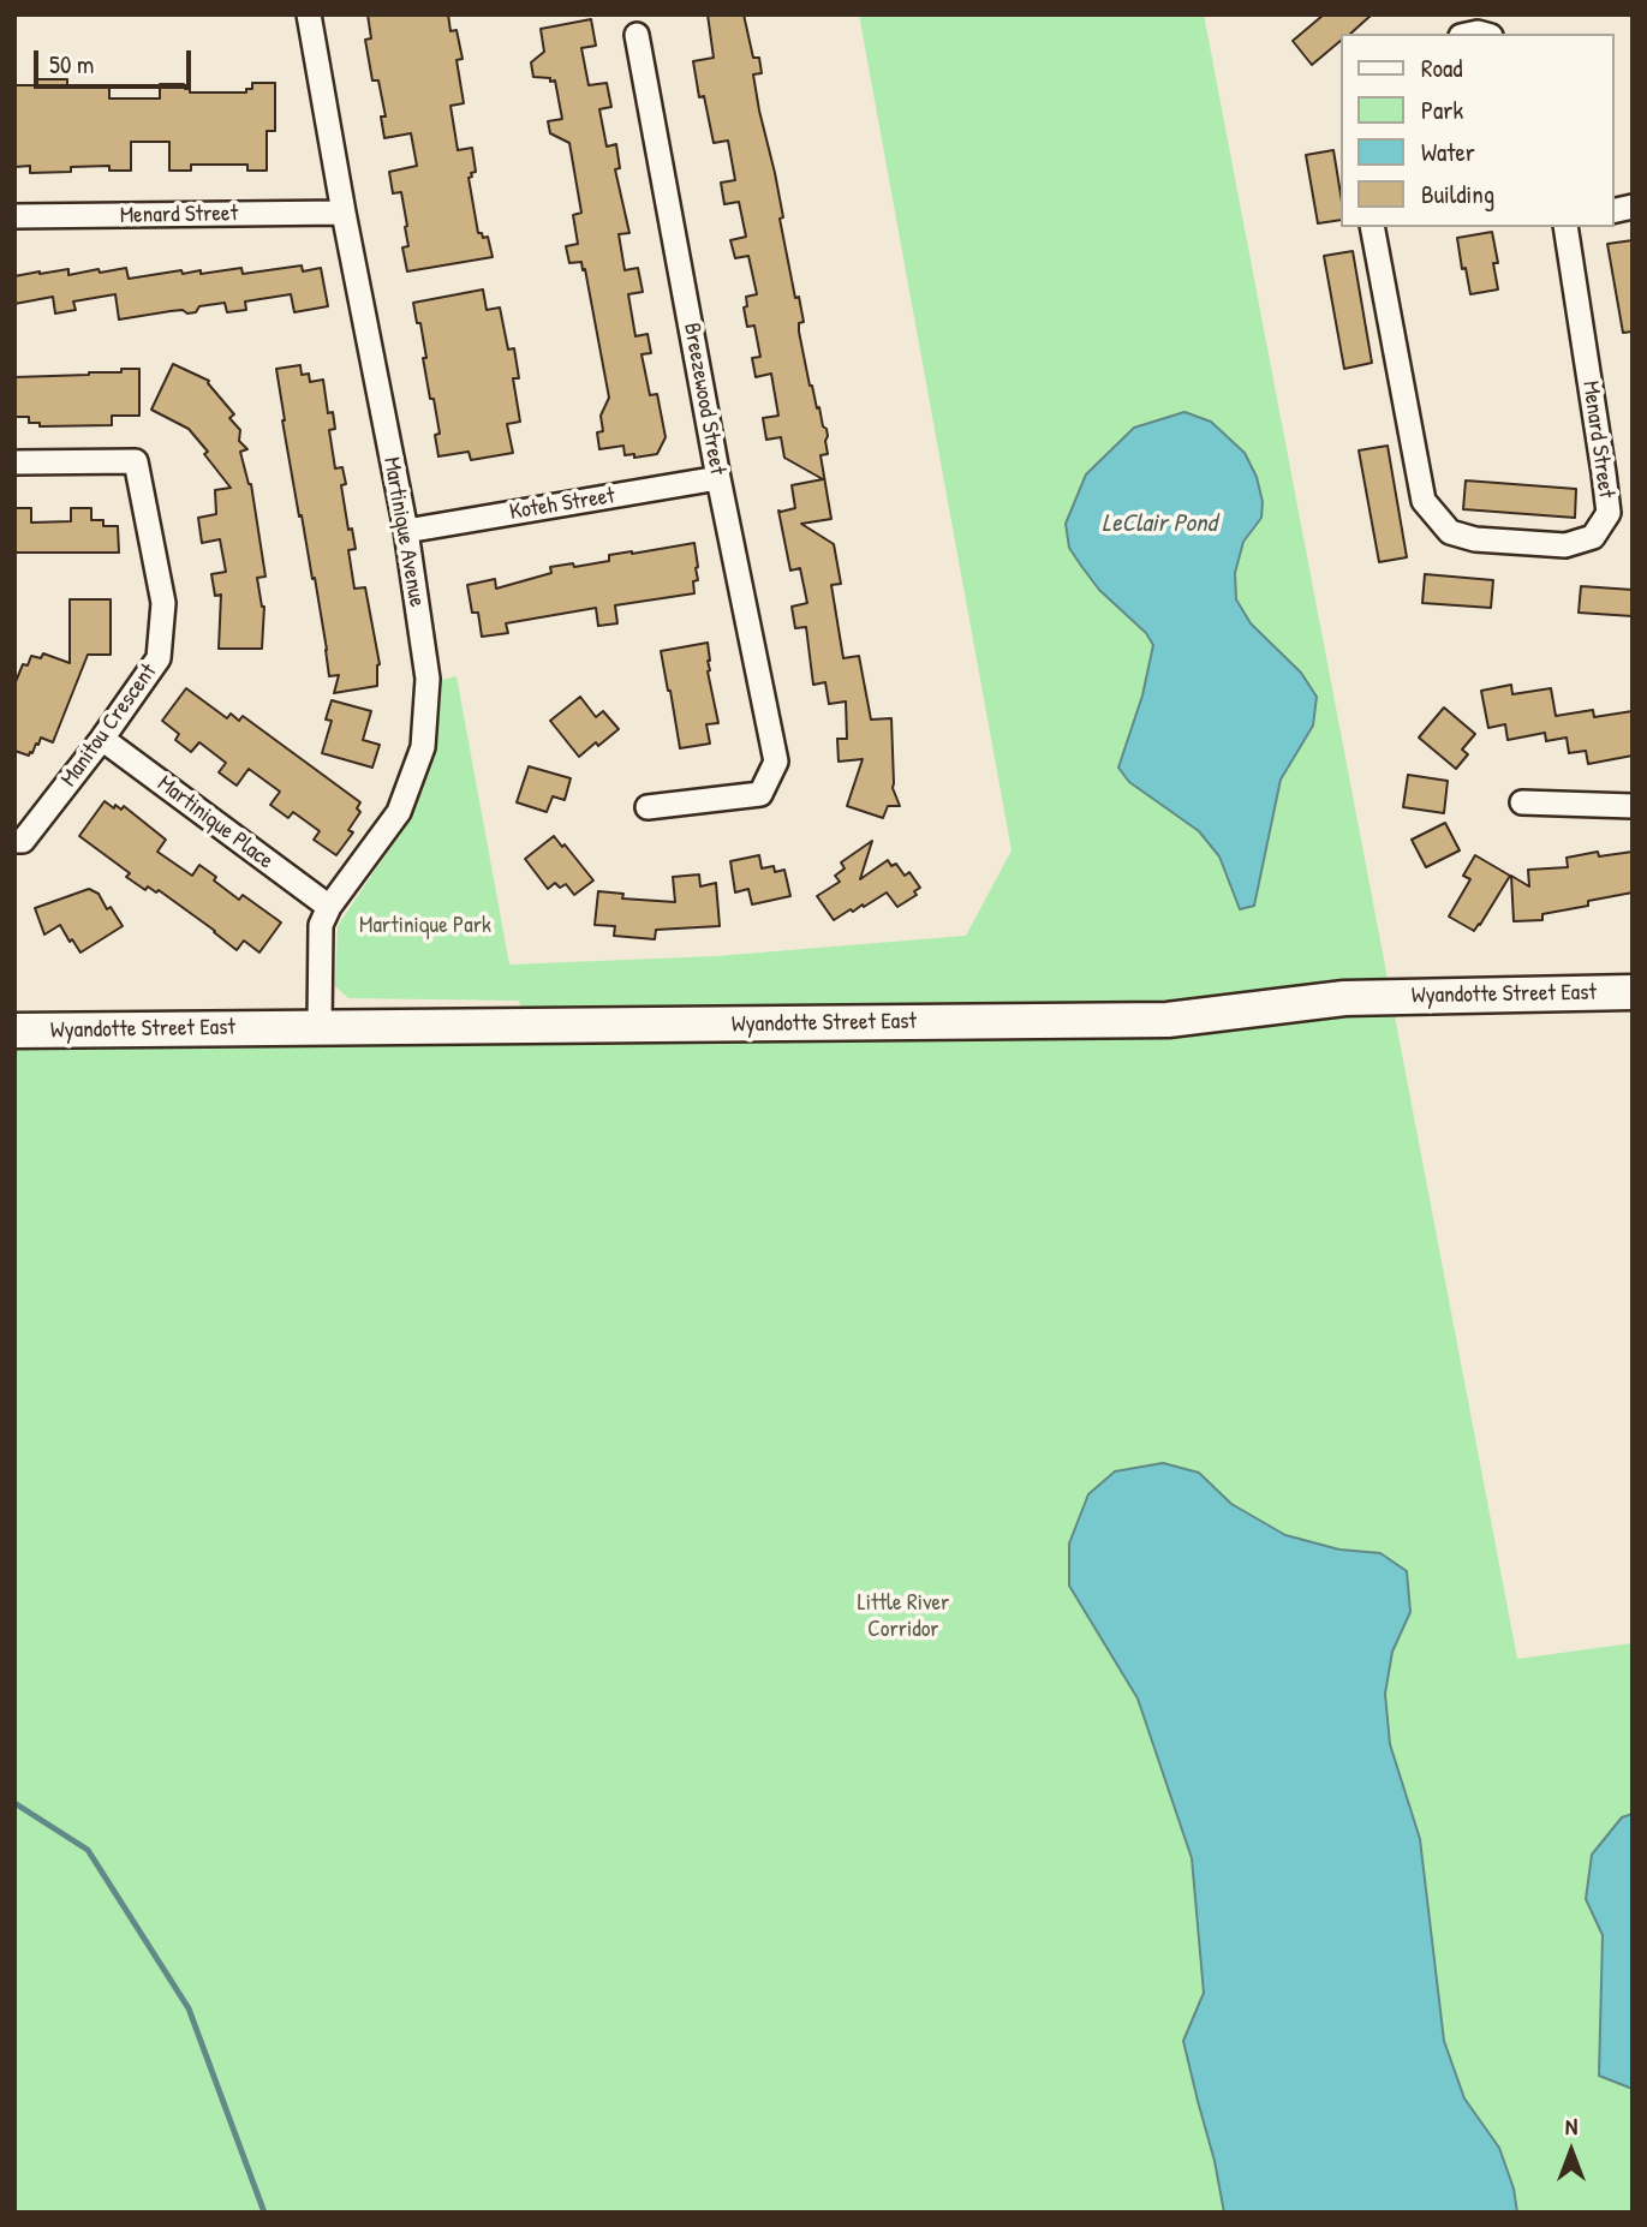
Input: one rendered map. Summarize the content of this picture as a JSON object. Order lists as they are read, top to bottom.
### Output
{
  "streets": {
    "street": [
      "Menard Street",
      "Breezewood Street",
      "Koteh Street",
      "Martinique Avenue",
      "Manitou Crescent",
      "Martinique Place",
      "Wyandotte Street East"
    ]
  },
  "crossings": [
    ["Menard Street", "Martinique Avenue"],
    ["Breezewood Street", "Koteh Street"],
    ["Koteh Street", "Martinique Avenue"],
    ["Martinique Avenue", "Martinique Place"],
    ["Martinique Avenue", "Wyandotte Street East"],
    ["Manitou Crescent", "Martinique Place"]
  ],
  "water": ["LeClair Pond"],
  "parks": ["Martinique Park", "Little River Corridor"],
  "legend": [
    "Road",
    "Park",
    "Water",
    "Building"
  ],
  "scale_bar": "50 m",
  "north": "top"
}
